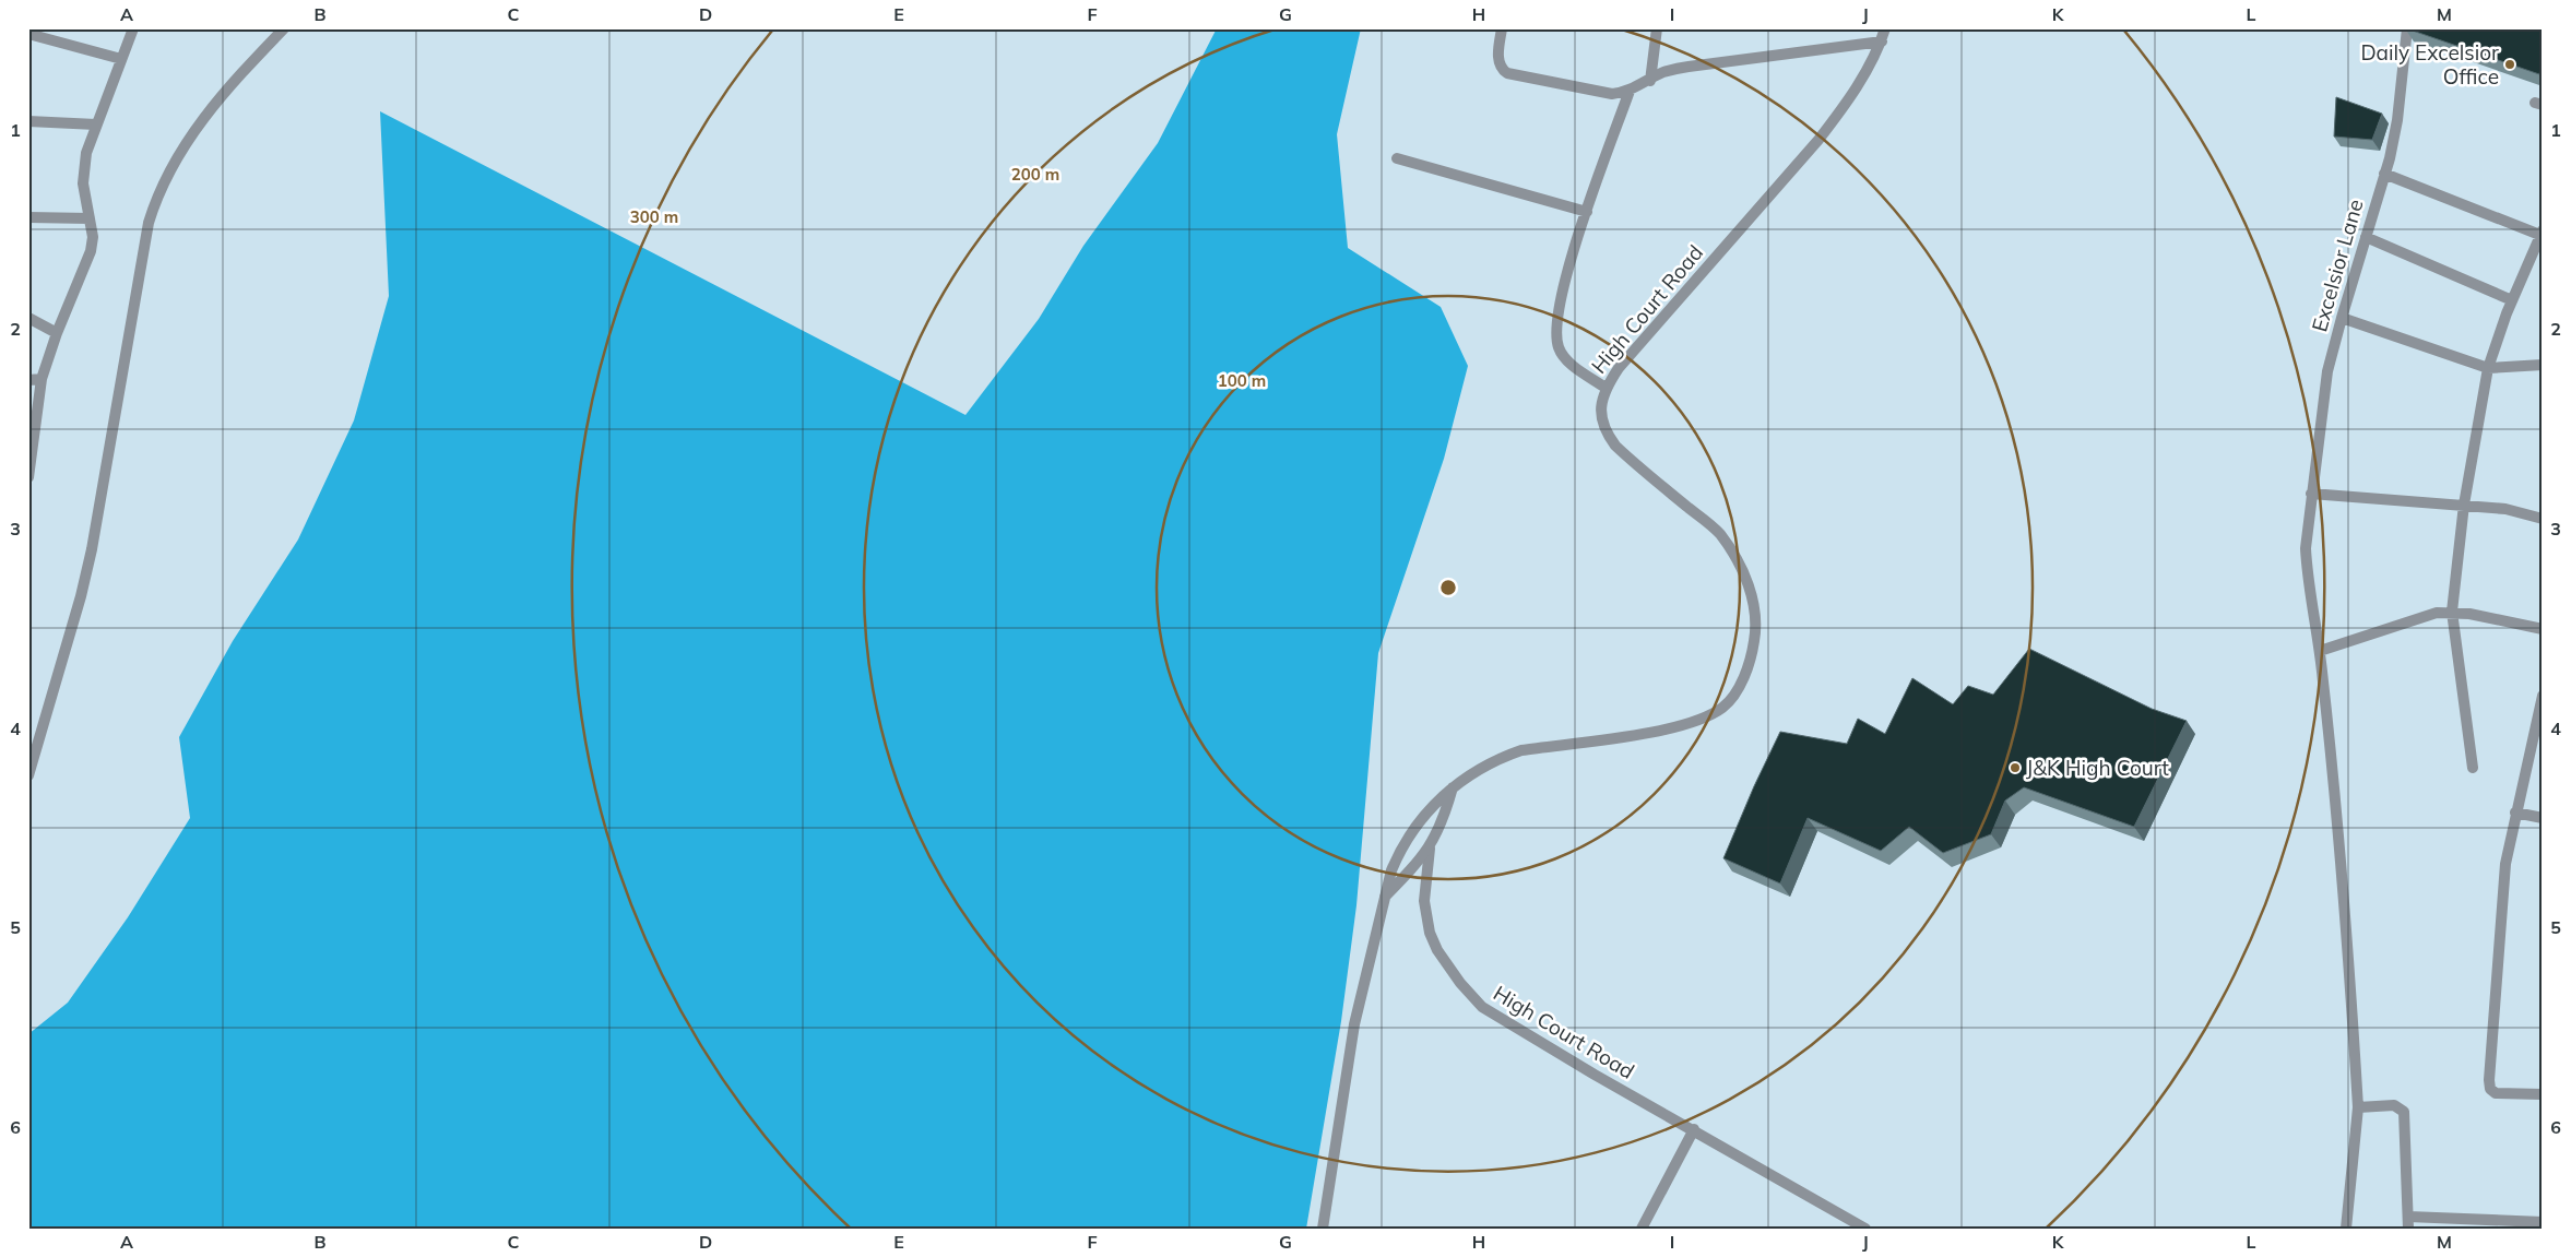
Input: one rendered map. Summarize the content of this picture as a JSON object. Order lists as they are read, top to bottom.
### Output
{
  "streets": {
    "street": ["Excelsior Lane", "High Court Road"]
  },
  "places": ["Daily Excelsior Office", "J&K High Court"],
  "grid": {
    "columns": [
      "A",
      "B",
      "C",
      "D",
      "E",
      "F",
      "G",
      "H",
      "I",
      "J",
      "K",
      "L",
      "M"
    ],
    "rows": [
      "1",
      "2",
      "3",
      "4",
      "5",
      "6"
    ]
  },
  "rings": ["200 m", "300 m", "100 m"]
}
